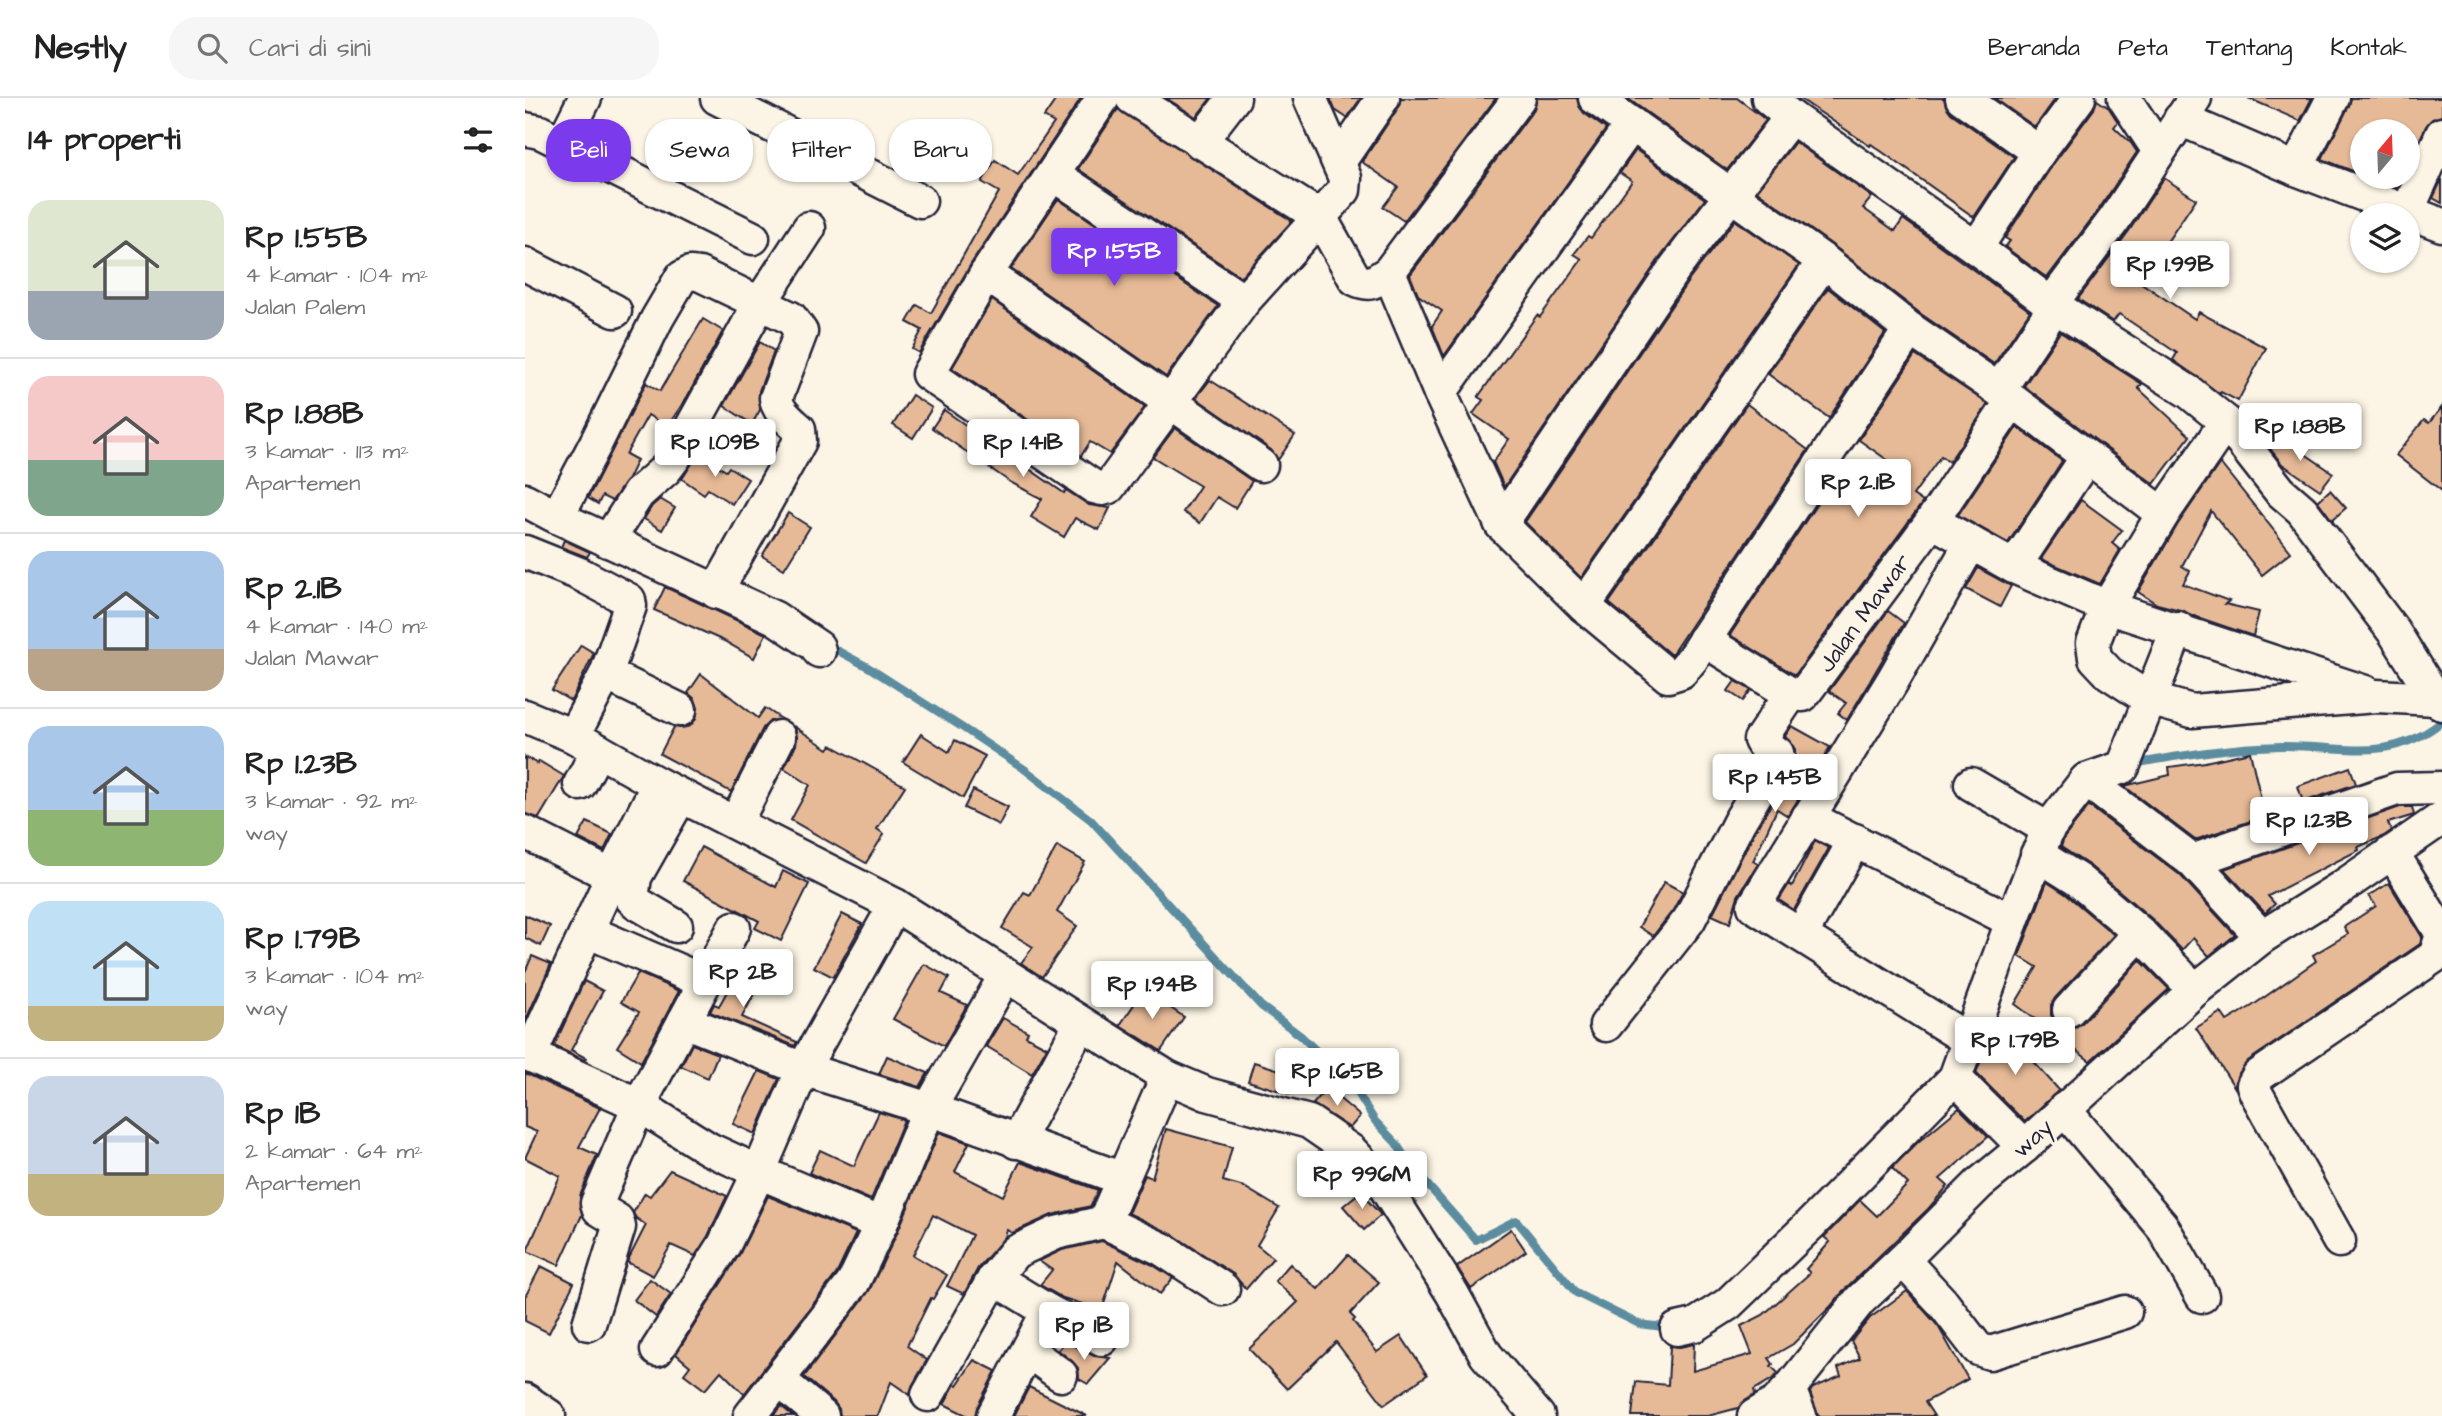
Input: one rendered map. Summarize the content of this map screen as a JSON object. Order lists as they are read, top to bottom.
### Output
{
  "streets": {
    "street": ["Jalan Mawar", "way"]
  },
  "north": "top",
  "page": {
    "header": "Nestly",
    "search": "Cari di sini",
    "nav": [
      "Beranda",
      "Peta",
      "Tentang",
      "Kontak"
    ],
    "heading": "14 properti",
    "chip": [
      "Beli",
      "Sewa",
      "Filter",
      "Baru"
    ],
    "list": [
      {
        "name": "Rp 1.55B",
        "note": "4 kamar · 104 m² · Jalan Palem"
      },
      {
        "name": "Rp 1.88B",
        "note": "3 kamar · 113 m² · Apartemen"
      },
      {
        "name": "Rp 2.1B",
        "note": "4 kamar · 140 m² · Jalan Mawar"
      },
      {
        "name": "Rp 1.23B",
        "note": "3 kamar · 92 m² · way"
      },
      {
        "name": "Rp 1.79B",
        "note": "3 kamar · 104 m² · way"
      },
      {
        "name": "Rp 1B",
        "note": "2 kamar · 64 m² · Apartemen"
      }
    ],
    "price": [
      "Rp 1.55B",
      "Rp 1.99B",
      "Rp 1.88B",
      "Rp 1.09B",
      "Rp 1.41B",
      "Rp 2.1B",
      "Rp 1.45B",
      "Rp 1.23B",
      "Rp 2B",
      "Rp 1.94B",
      "Rp 1.79B",
      "Rp 1.65B",
      "Rp 996M",
      "Rp 1B"
    ]
  }
}
